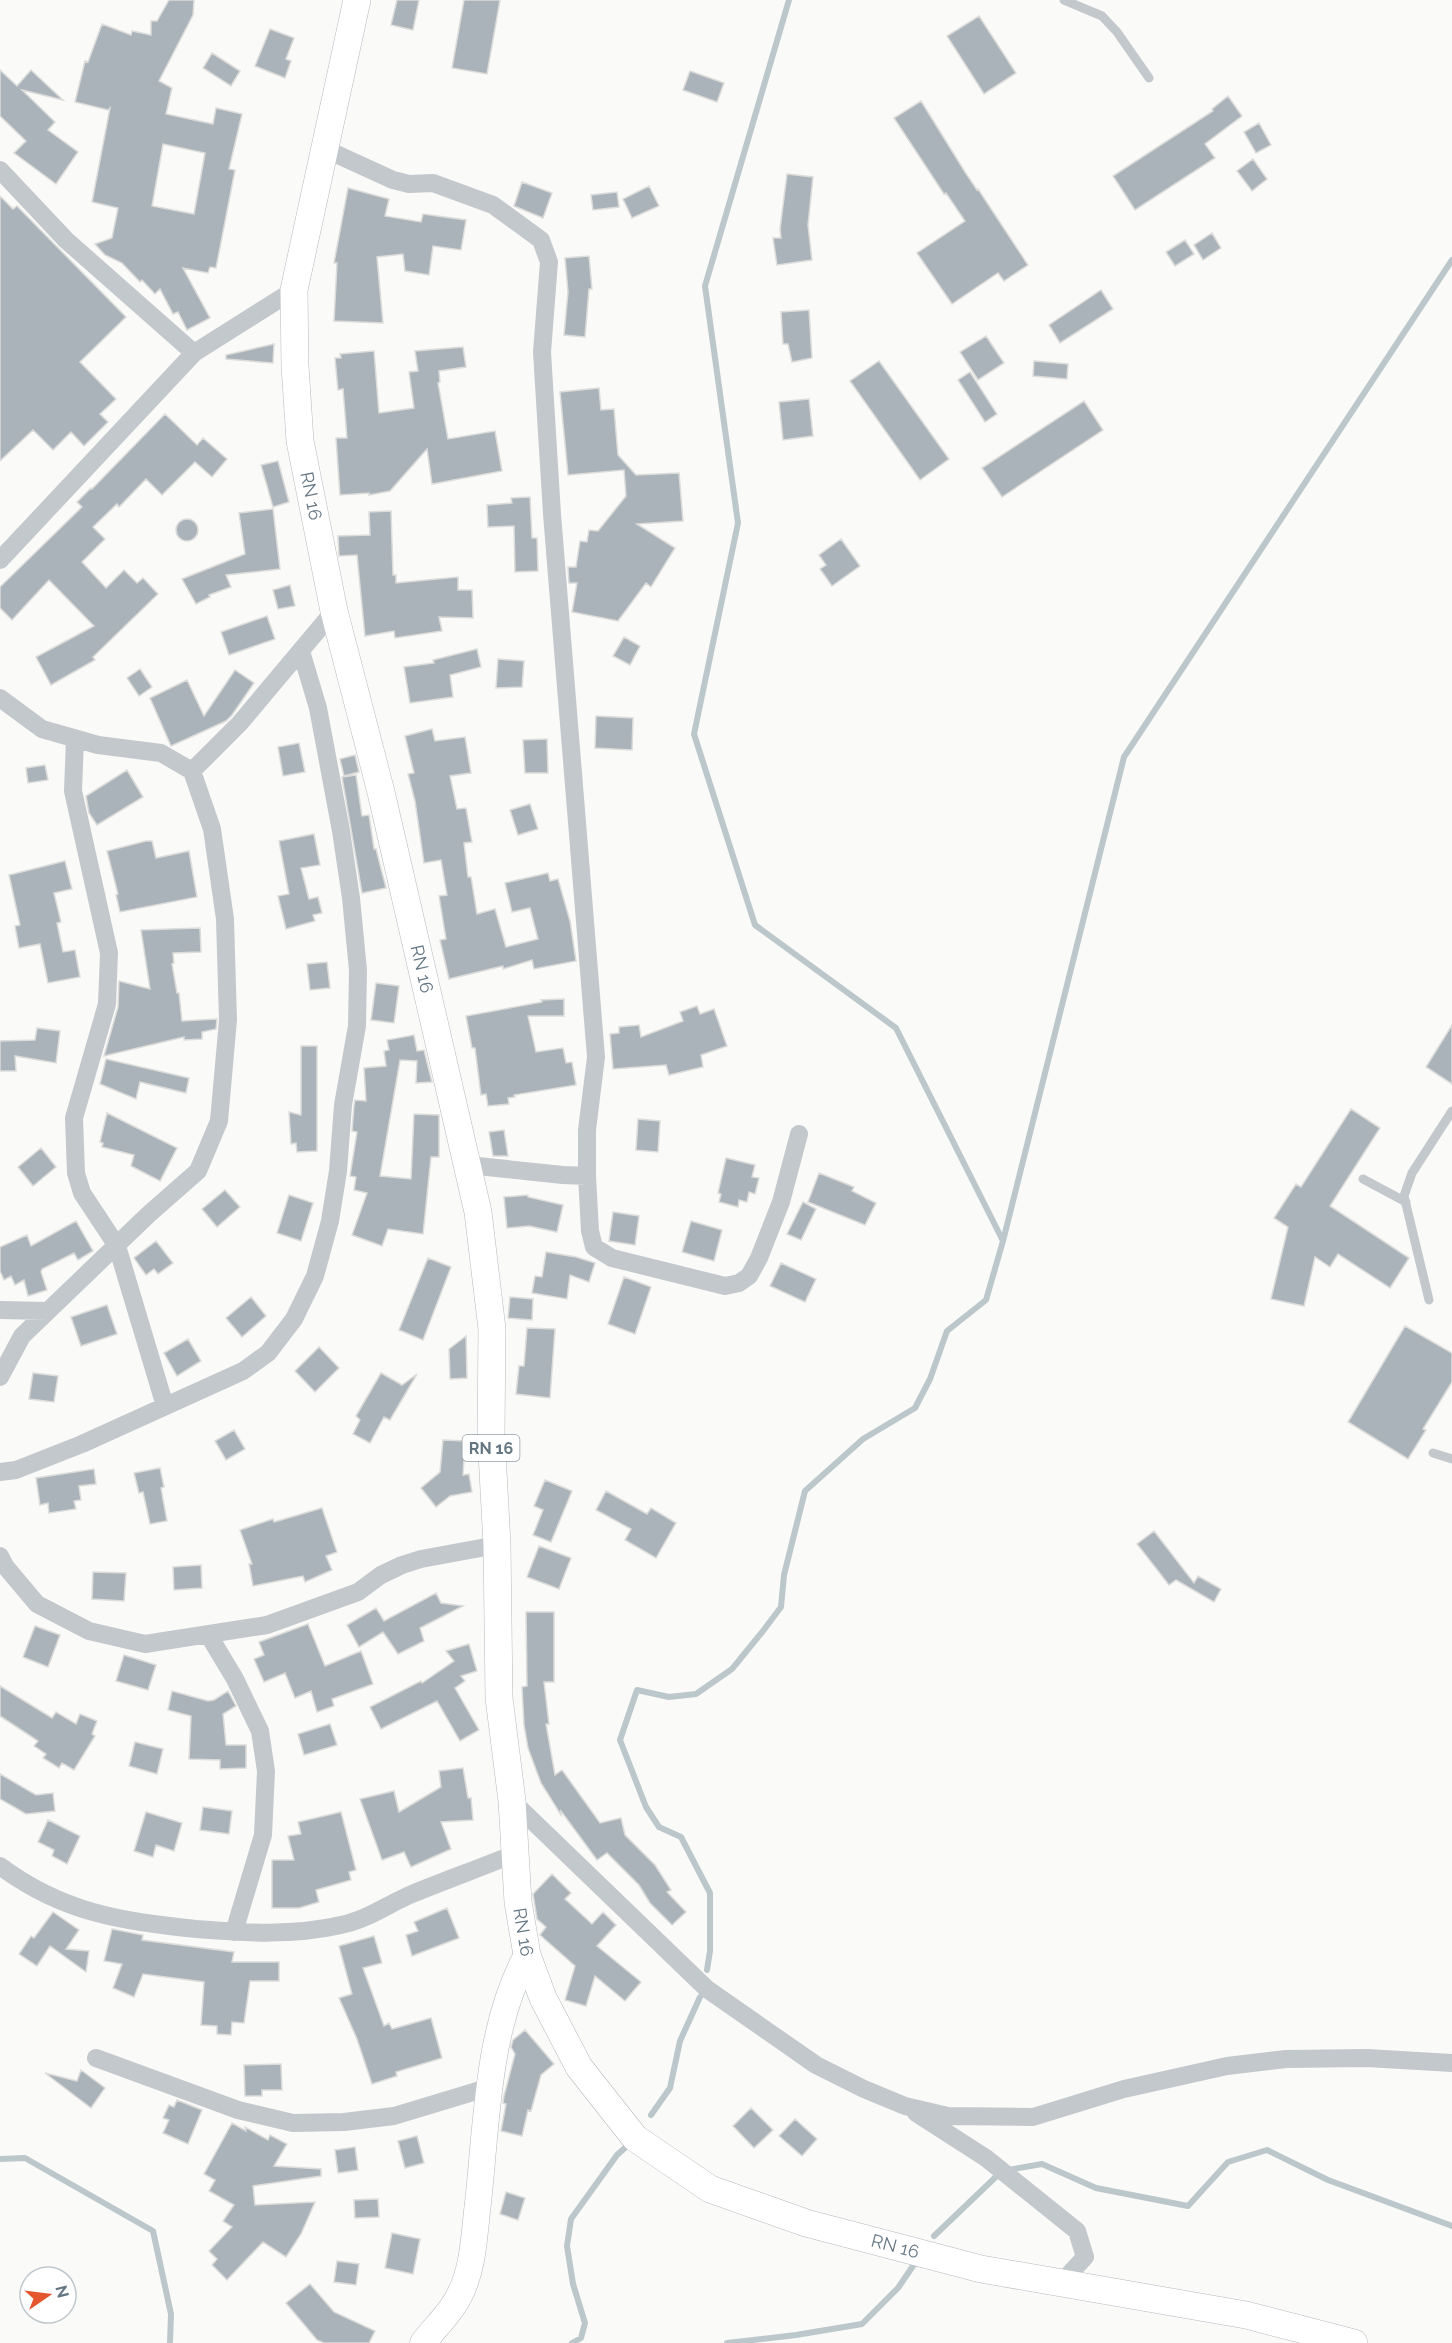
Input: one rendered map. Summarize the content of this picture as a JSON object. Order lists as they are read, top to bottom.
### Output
{
  "streets": {
    "main road": ["RN 16"]
  },
  "north": "right"
}
